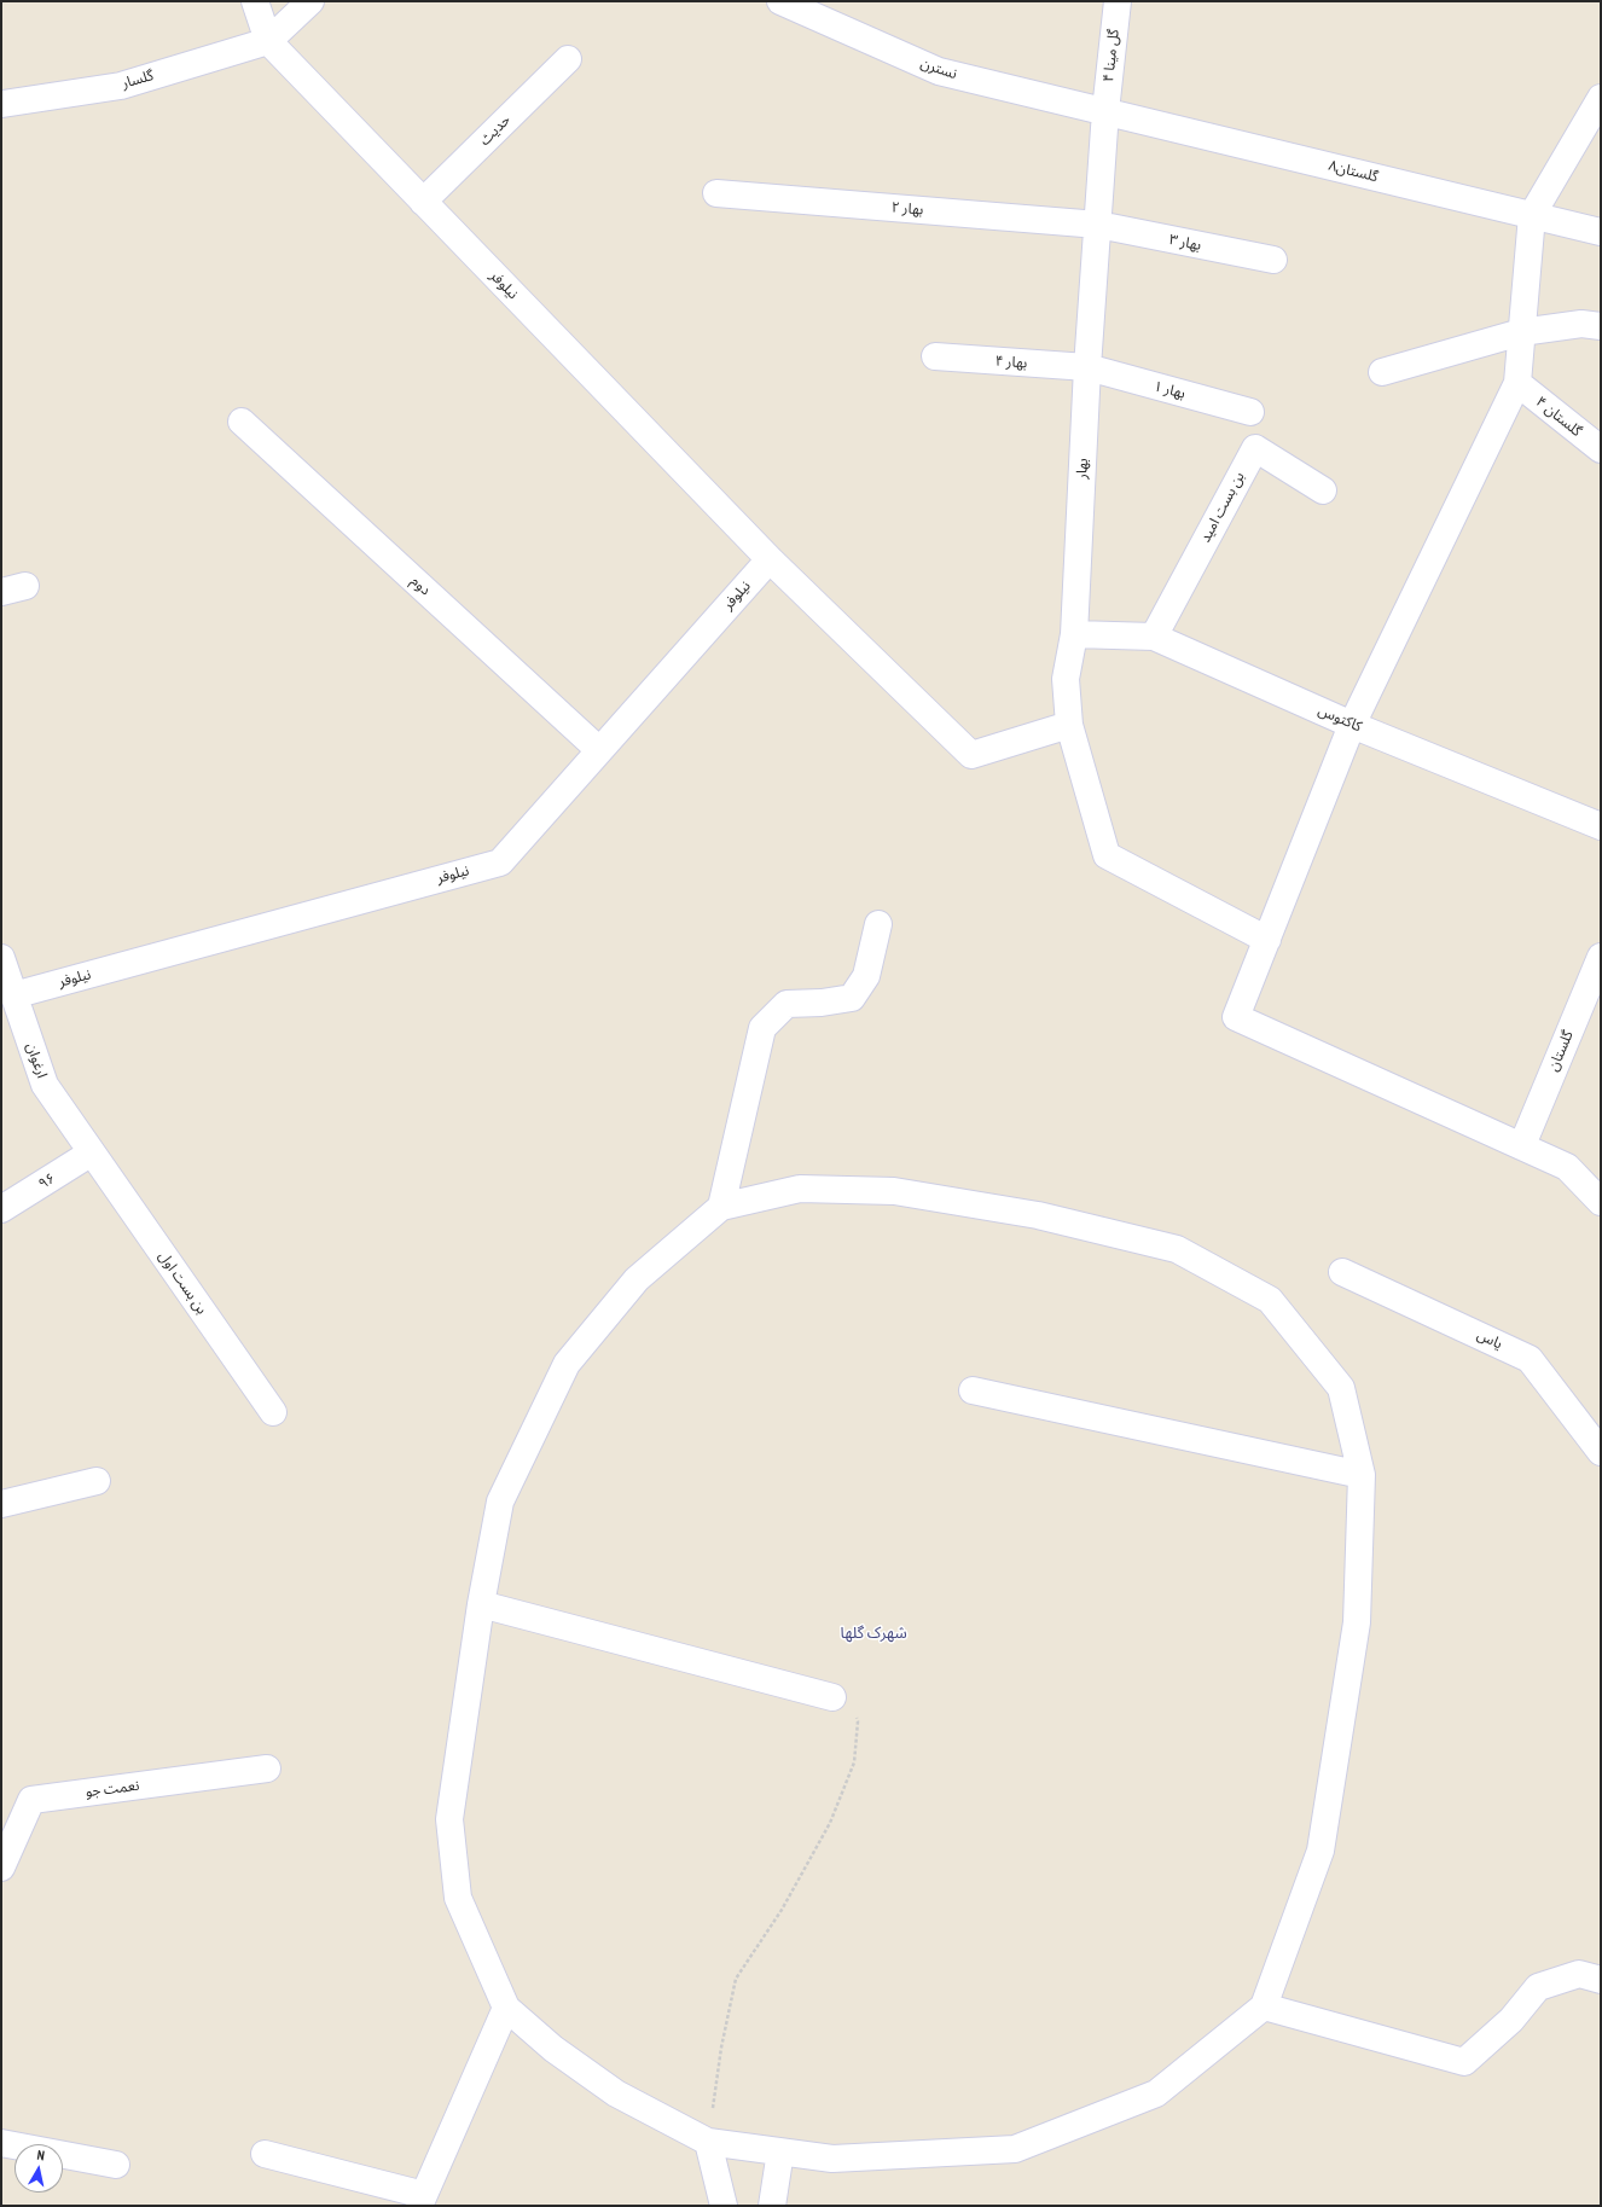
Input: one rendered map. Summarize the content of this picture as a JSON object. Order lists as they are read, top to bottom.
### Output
{
  "streets": {
    "street": [
      "گل مینا ۴",
      "نسترن",
      "گلسار",
      "حدیث",
      "گلستان۸",
      "بهار ۲",
      "بهار ۳",
      "نیلوفر",
      "بهار ۴",
      "بهار ۱",
      "گلستان ۴",
      "بهار",
      "بن بست امید",
      "دوم",
      "کاکتوس",
      "گلستان",
      "ارغوان",
      "۹۶",
      "بن بست اول",
      "یاس",
      "نعمت جو"
    ]
  },
  "crossings": [
    ["گل مینا ۴", "نسترن"],
    ["گل مینا ۴", "گلستان۸"],
    ["گل مینا ۴", "بهار"],
    ["نسترن", "گلستان۸"],
    ["نسترن", "بهار"],
    ["گلسار", "نیلوفر"],
    ["حدیث", "نیلوفر"],
    ["گلستان۸", "بهار"],
    ["بهار ۲", "بهار ۳"],
    ["بهار ۲", "بهار"],
    ["بهار ۳", "بهار"],
    ["نیلوفر", "بهار"],
    ["نیلوفر", "دوم"],
    ["نیلوفر", "ارغوان"],
    ["بهار ۴", "بهار ۱"],
    ["بهار ۴", "بهار"],
    ["بهار ۱", "بهار"],
    ["بهار", "کاکتوس"],
    ["بن بست امید", "کاکتوس"],
    ["ارغوان", "۹۶"],
    ["ارغوان", "بن بست اول"],
    ["۹۶", "بن بست اول"]
  ],
  "districts": ["شهرک گلها"],
  "north": "top"
}
